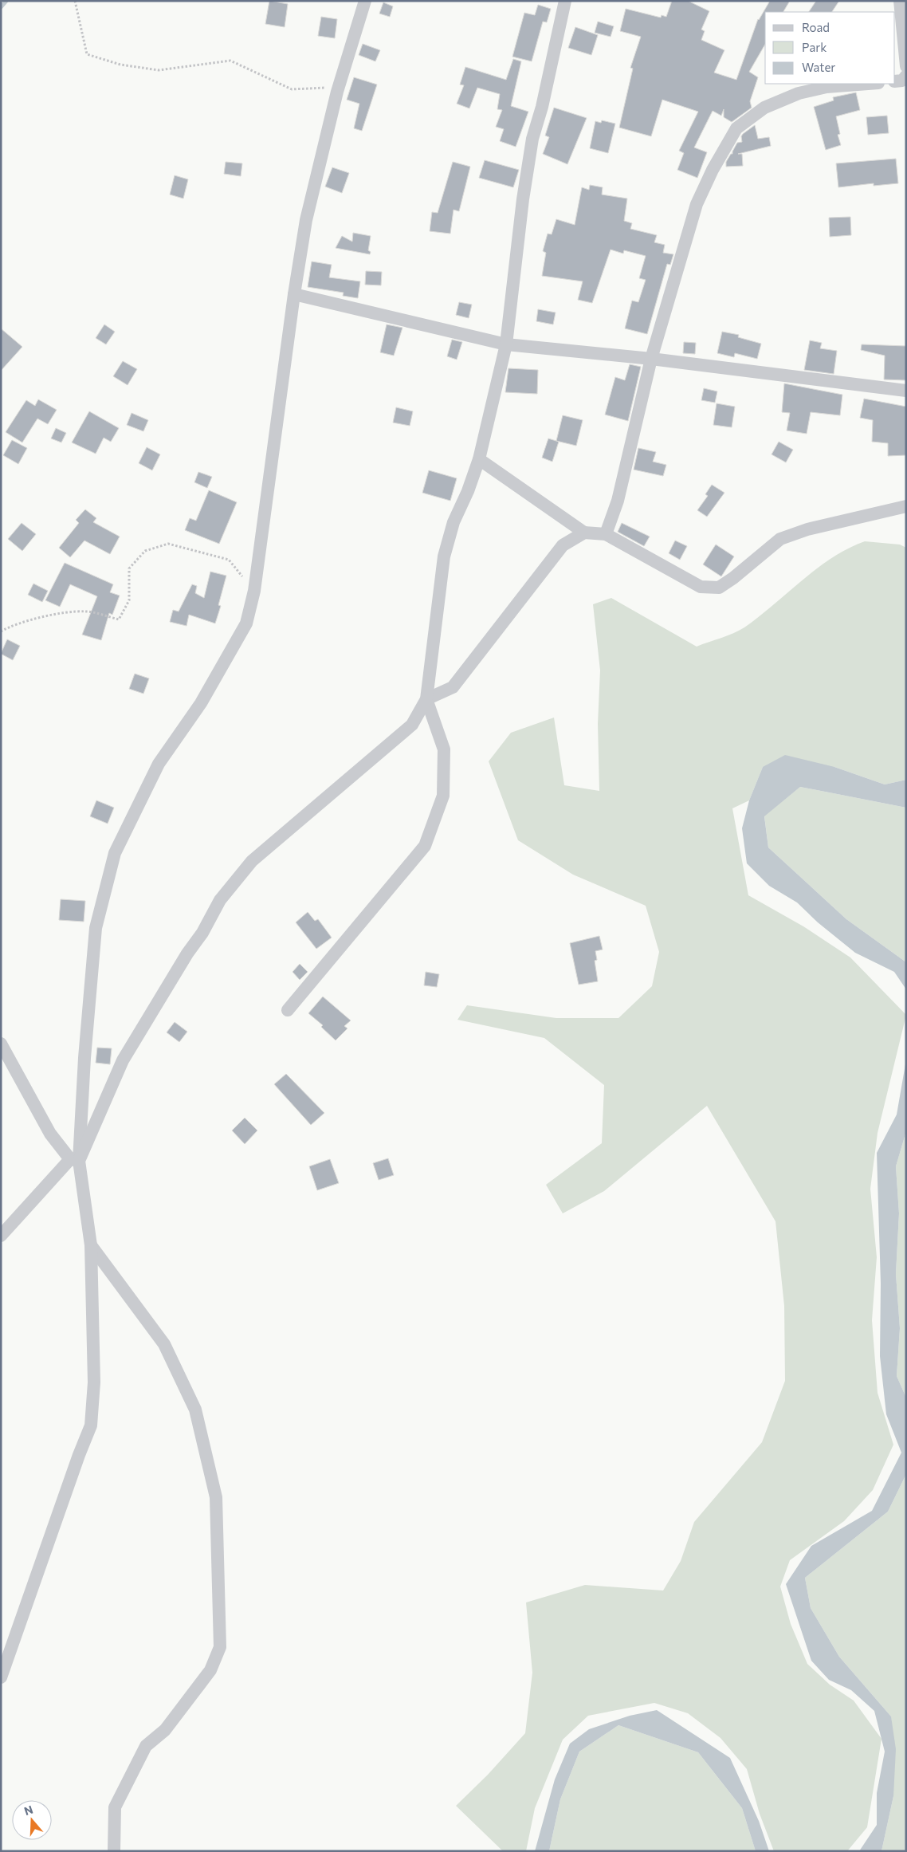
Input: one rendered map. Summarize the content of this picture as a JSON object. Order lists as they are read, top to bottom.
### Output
{
  "legend": ["Road", "Park", "Water"],
  "north": "top"
}
